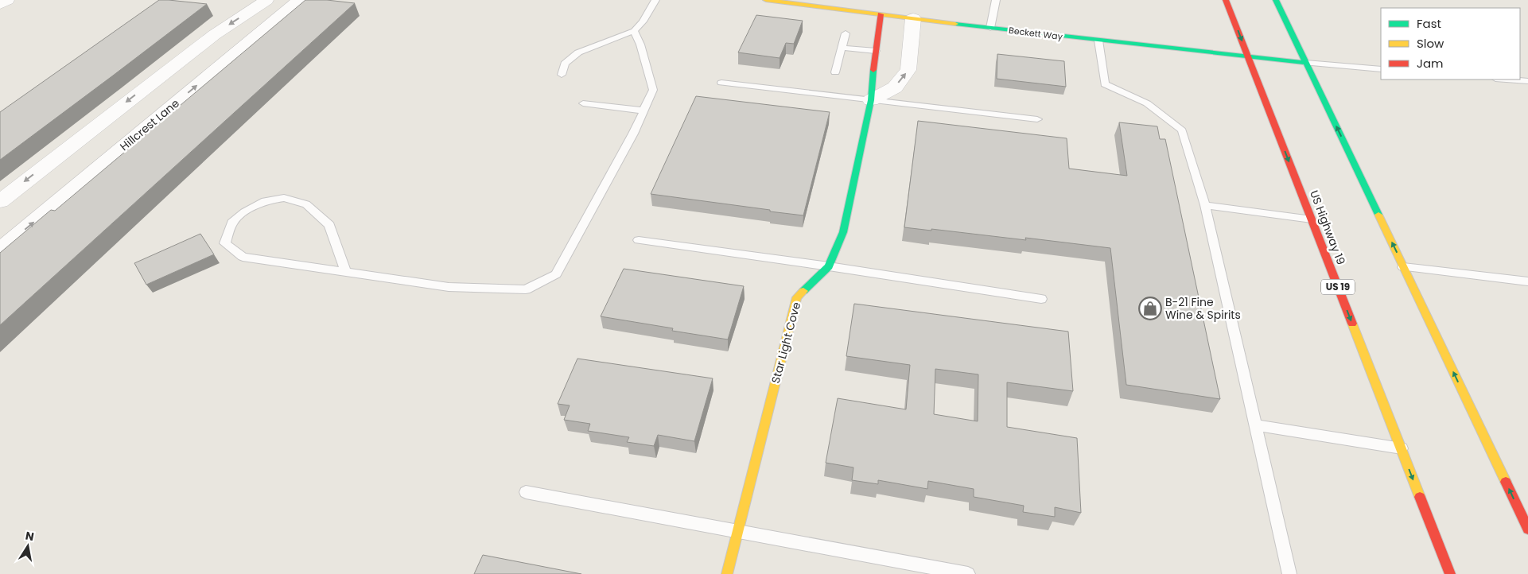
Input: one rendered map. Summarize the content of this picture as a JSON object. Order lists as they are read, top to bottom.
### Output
{
  "streets": {
    "main road": [
      "Beckett Way",
      "US Highway 19",
      "US 19",
      "Star Light Cove"
    ],
    "street": ["Hillcrest Lane"]
  },
  "crossings": [
    ["Beckett Way", "US Highway 19"],
    ["Beckett Way", "Star Light Cove"]
  ],
  "places": {
    "shop": ["B-21 Fine Wine & Spirits"]
  },
  "legend": ["Fast", "Slow", "Jam"],
  "north": "top"
}
